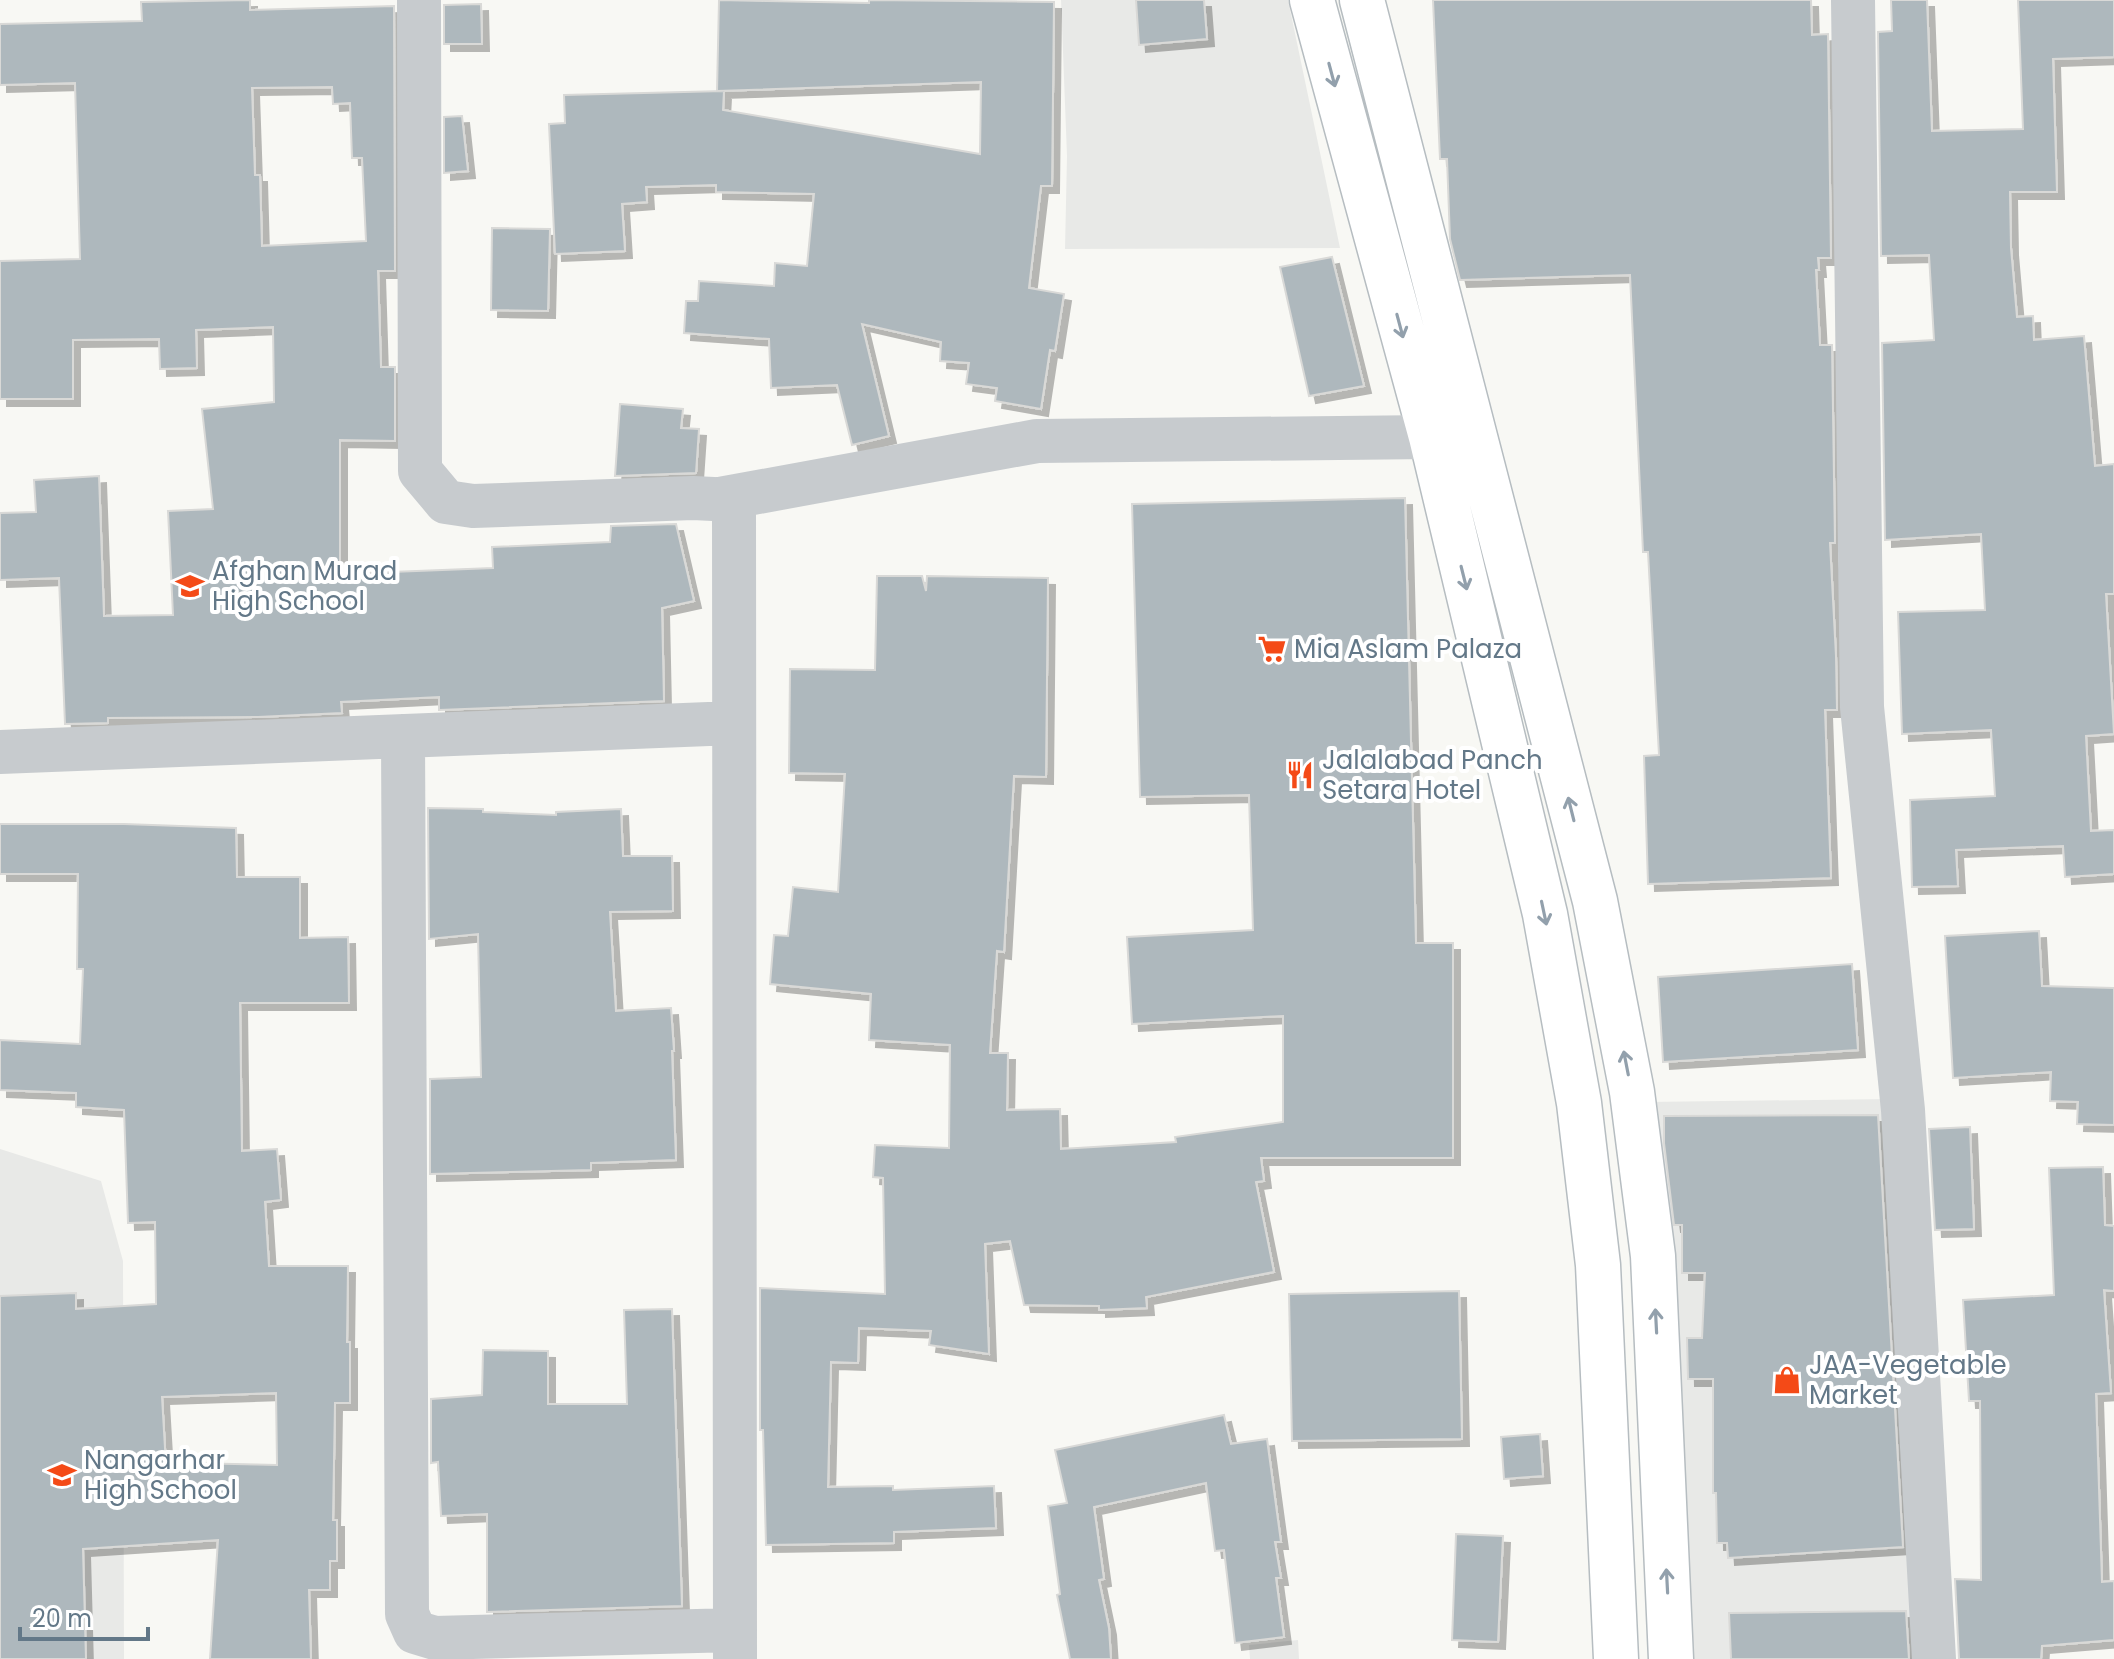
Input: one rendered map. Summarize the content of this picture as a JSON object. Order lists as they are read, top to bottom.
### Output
{
  "places": {
    "school or university": ["Afghan Murad High School", "Nangarhar High School"],
    "supermarket": ["Mia Aslam Palaza"],
    "restaurant": ["Jalalabad Panch Setara Hotel"],
    "shop": ["JAA-Vegetable Market"]
  },
  "scale_bar": "20 m"
}
